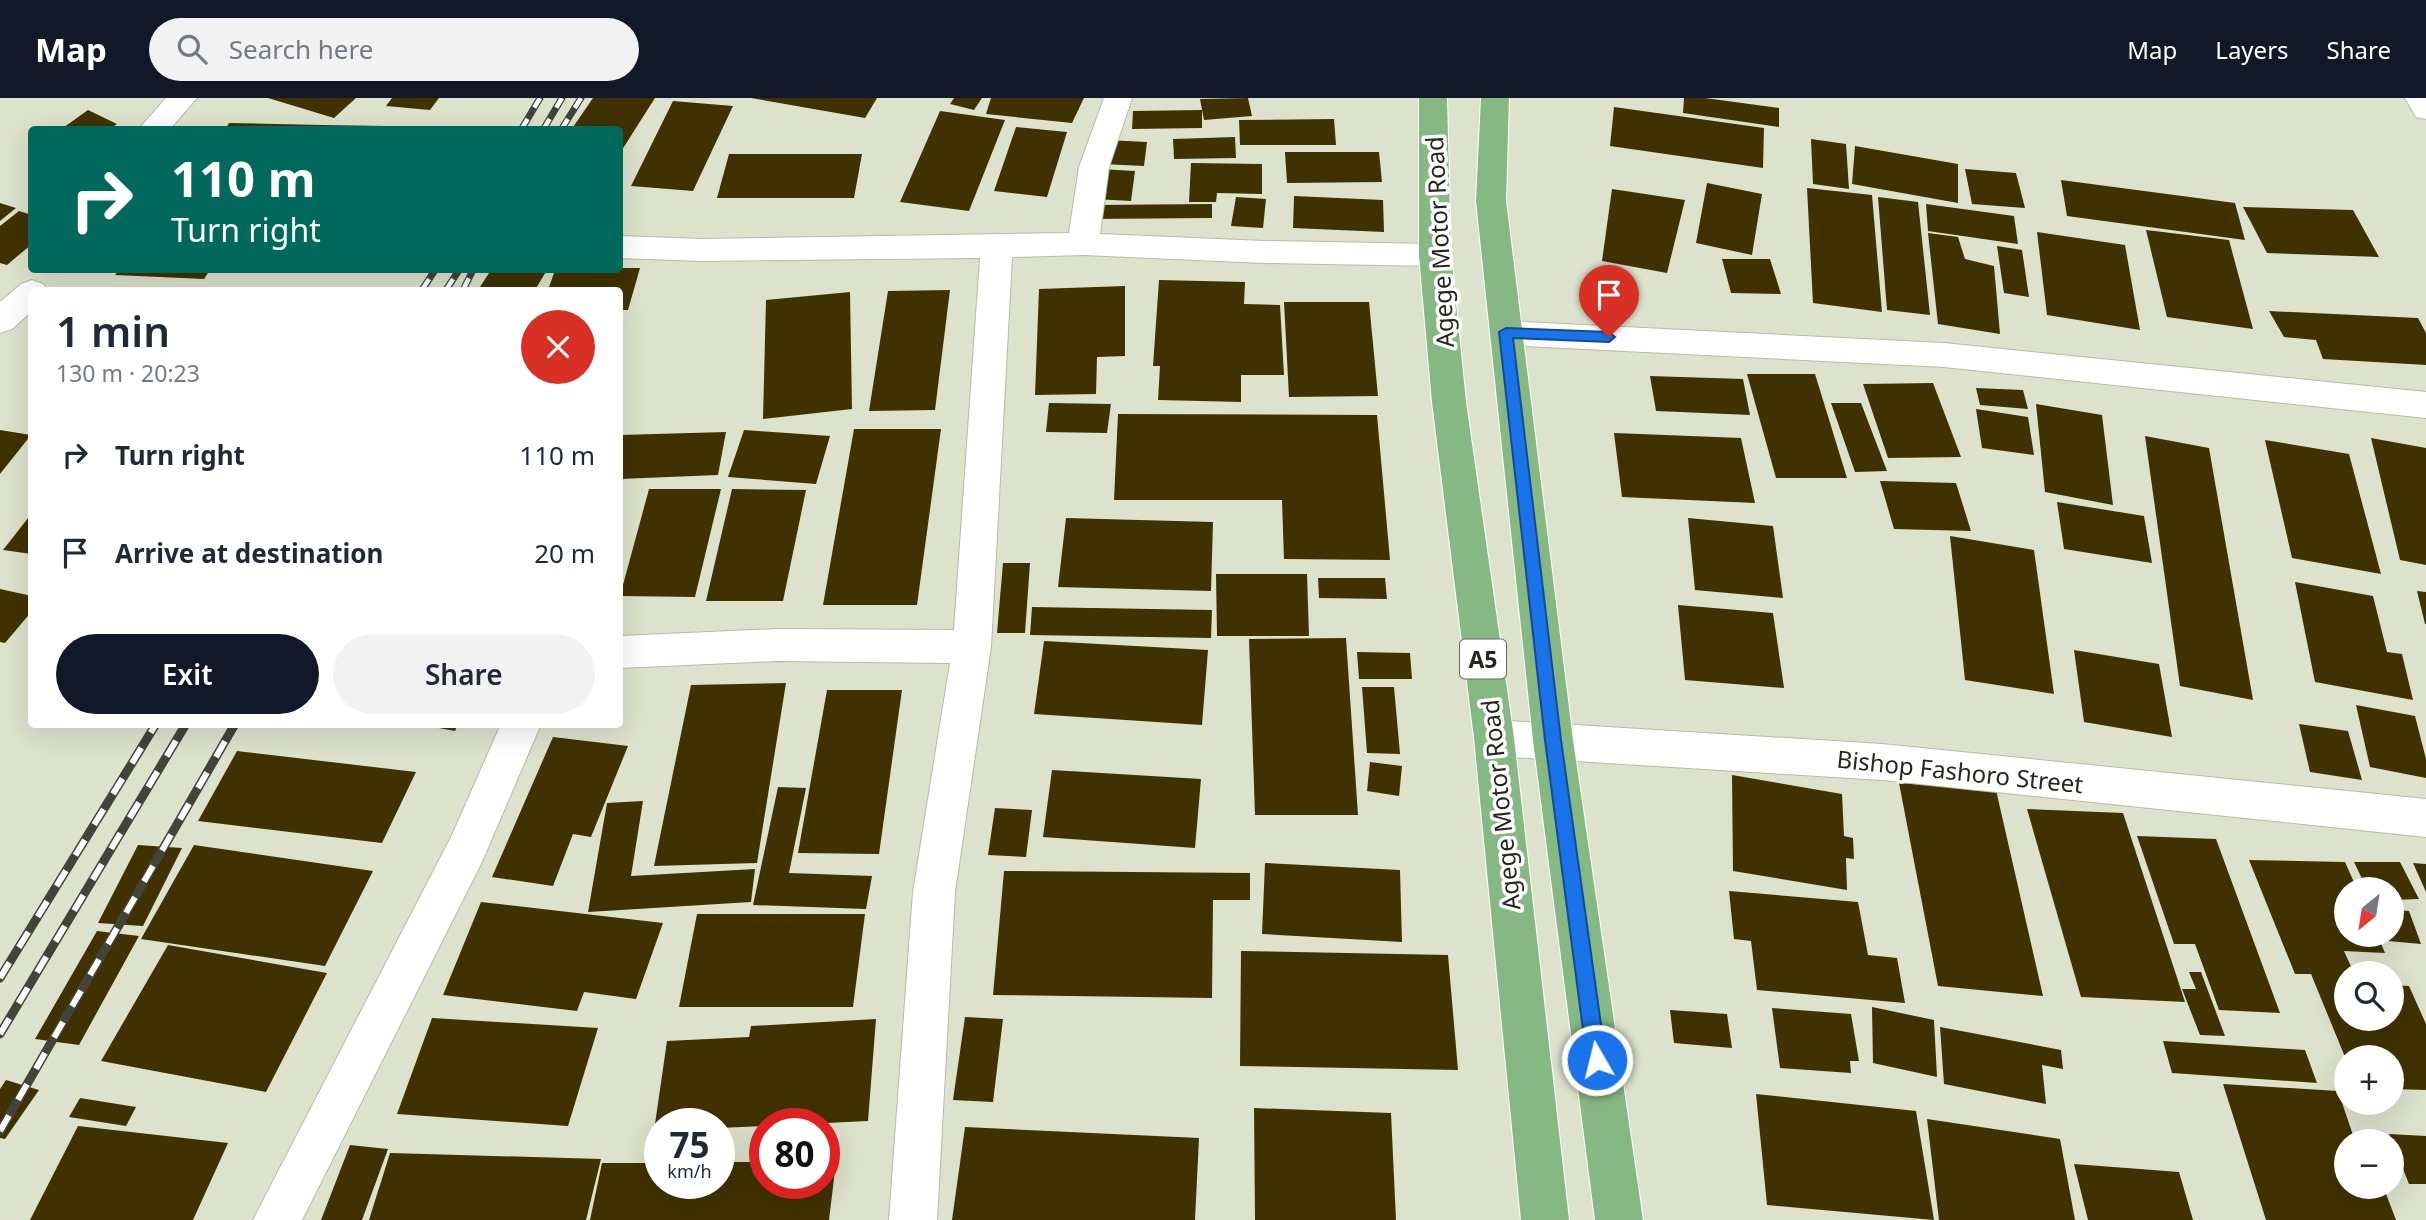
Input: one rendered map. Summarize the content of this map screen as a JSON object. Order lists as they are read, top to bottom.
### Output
{
  "streets": {
    "highway": ["Agege Motor Road", "A5"],
    "street": ["Bishop Fashoro Street"]
  },
  "crossings": [
    ["Agege Motor Road", "Bishop Fashoro Street"],
    ["A5", "Bishop Fashoro Street"]
  ],
  "north": "bottom left",
  "page": {
    "header": "Map",
    "search": "Search here",
    "nav": ["Map", "Layers", "Share"],
    "turn": ["110 m", "Turn right"],
    "heading": ["1 min", "130 m · 20:23"],
    "list": [
      {
        "name": "Turn right",
        "value": "110 m"
      },
      {
        "name": "Arrive at destination",
        "value": "20 m"
      }
    ],
    "buttons": ["Exit", "Share"],
    "map_buttons": ["+", "−"],
    "speed": "75 km/h",
    "limit": "80"
  }
}
